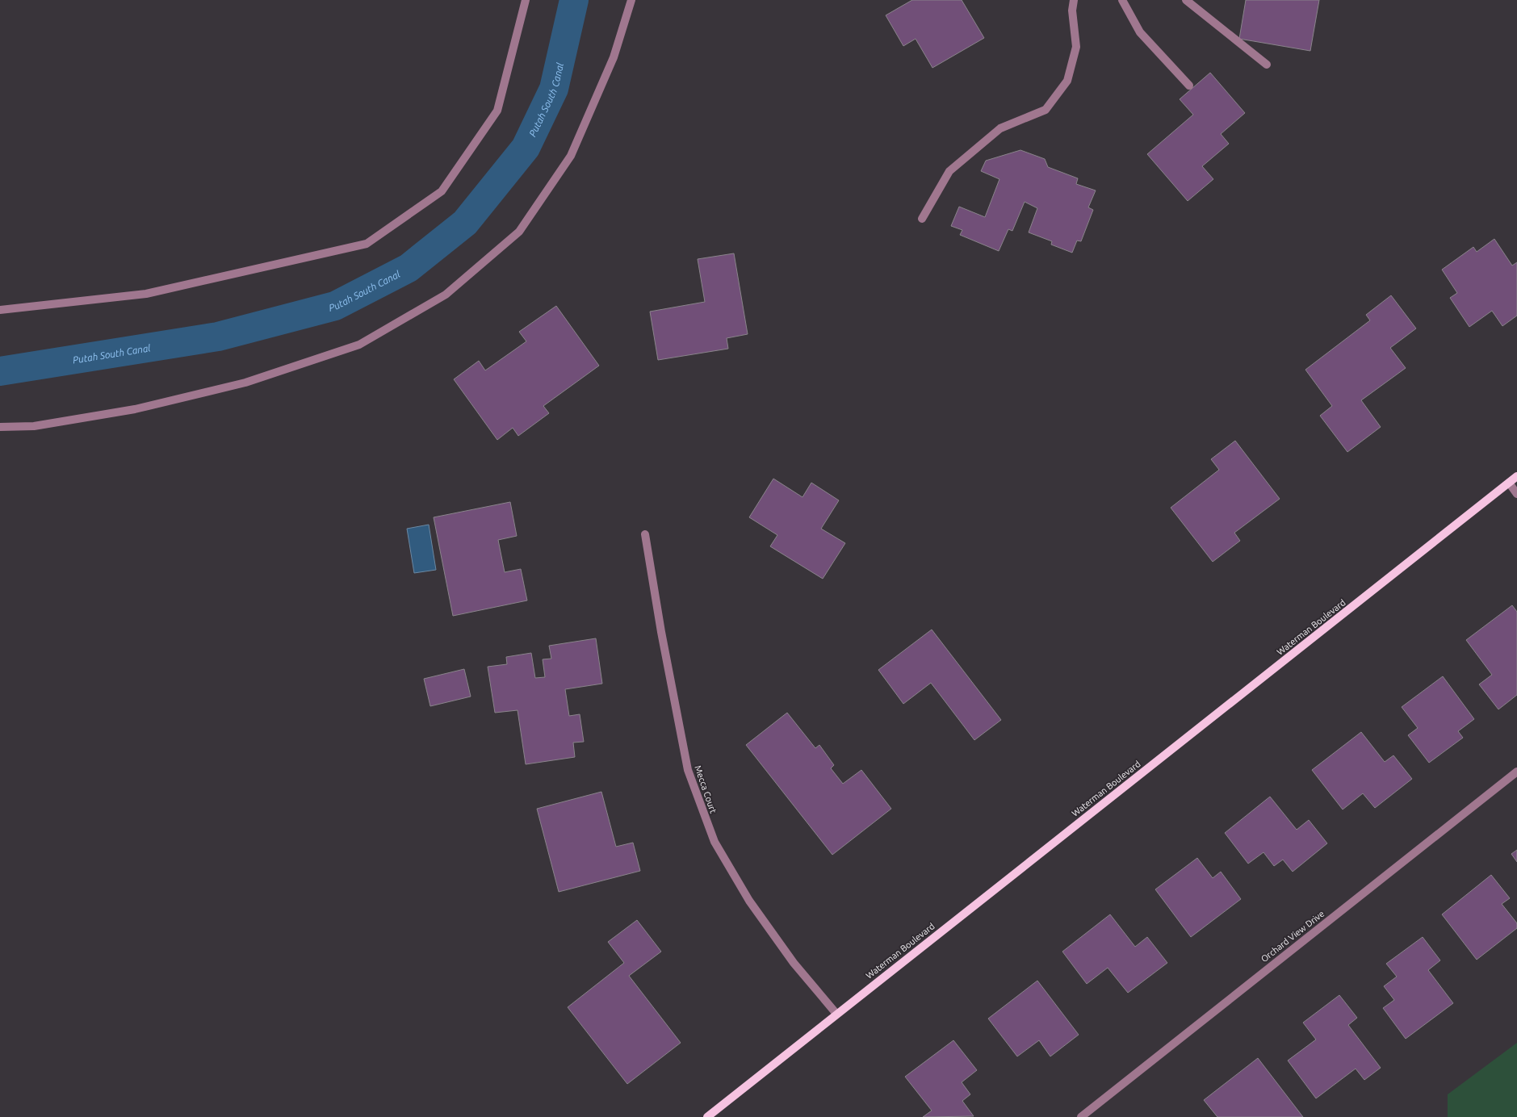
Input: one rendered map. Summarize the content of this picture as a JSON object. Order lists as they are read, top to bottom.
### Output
{
  "streets": {
    "main road": ["Waterman Boulevard"],
    "street": ["Mecca Court", "Orchard View Drive"]
  },
  "crossings": [
    ["Waterman Boulevard", "Mecca Court"]
  ],
  "water": ["Putah South Canal"]
}
